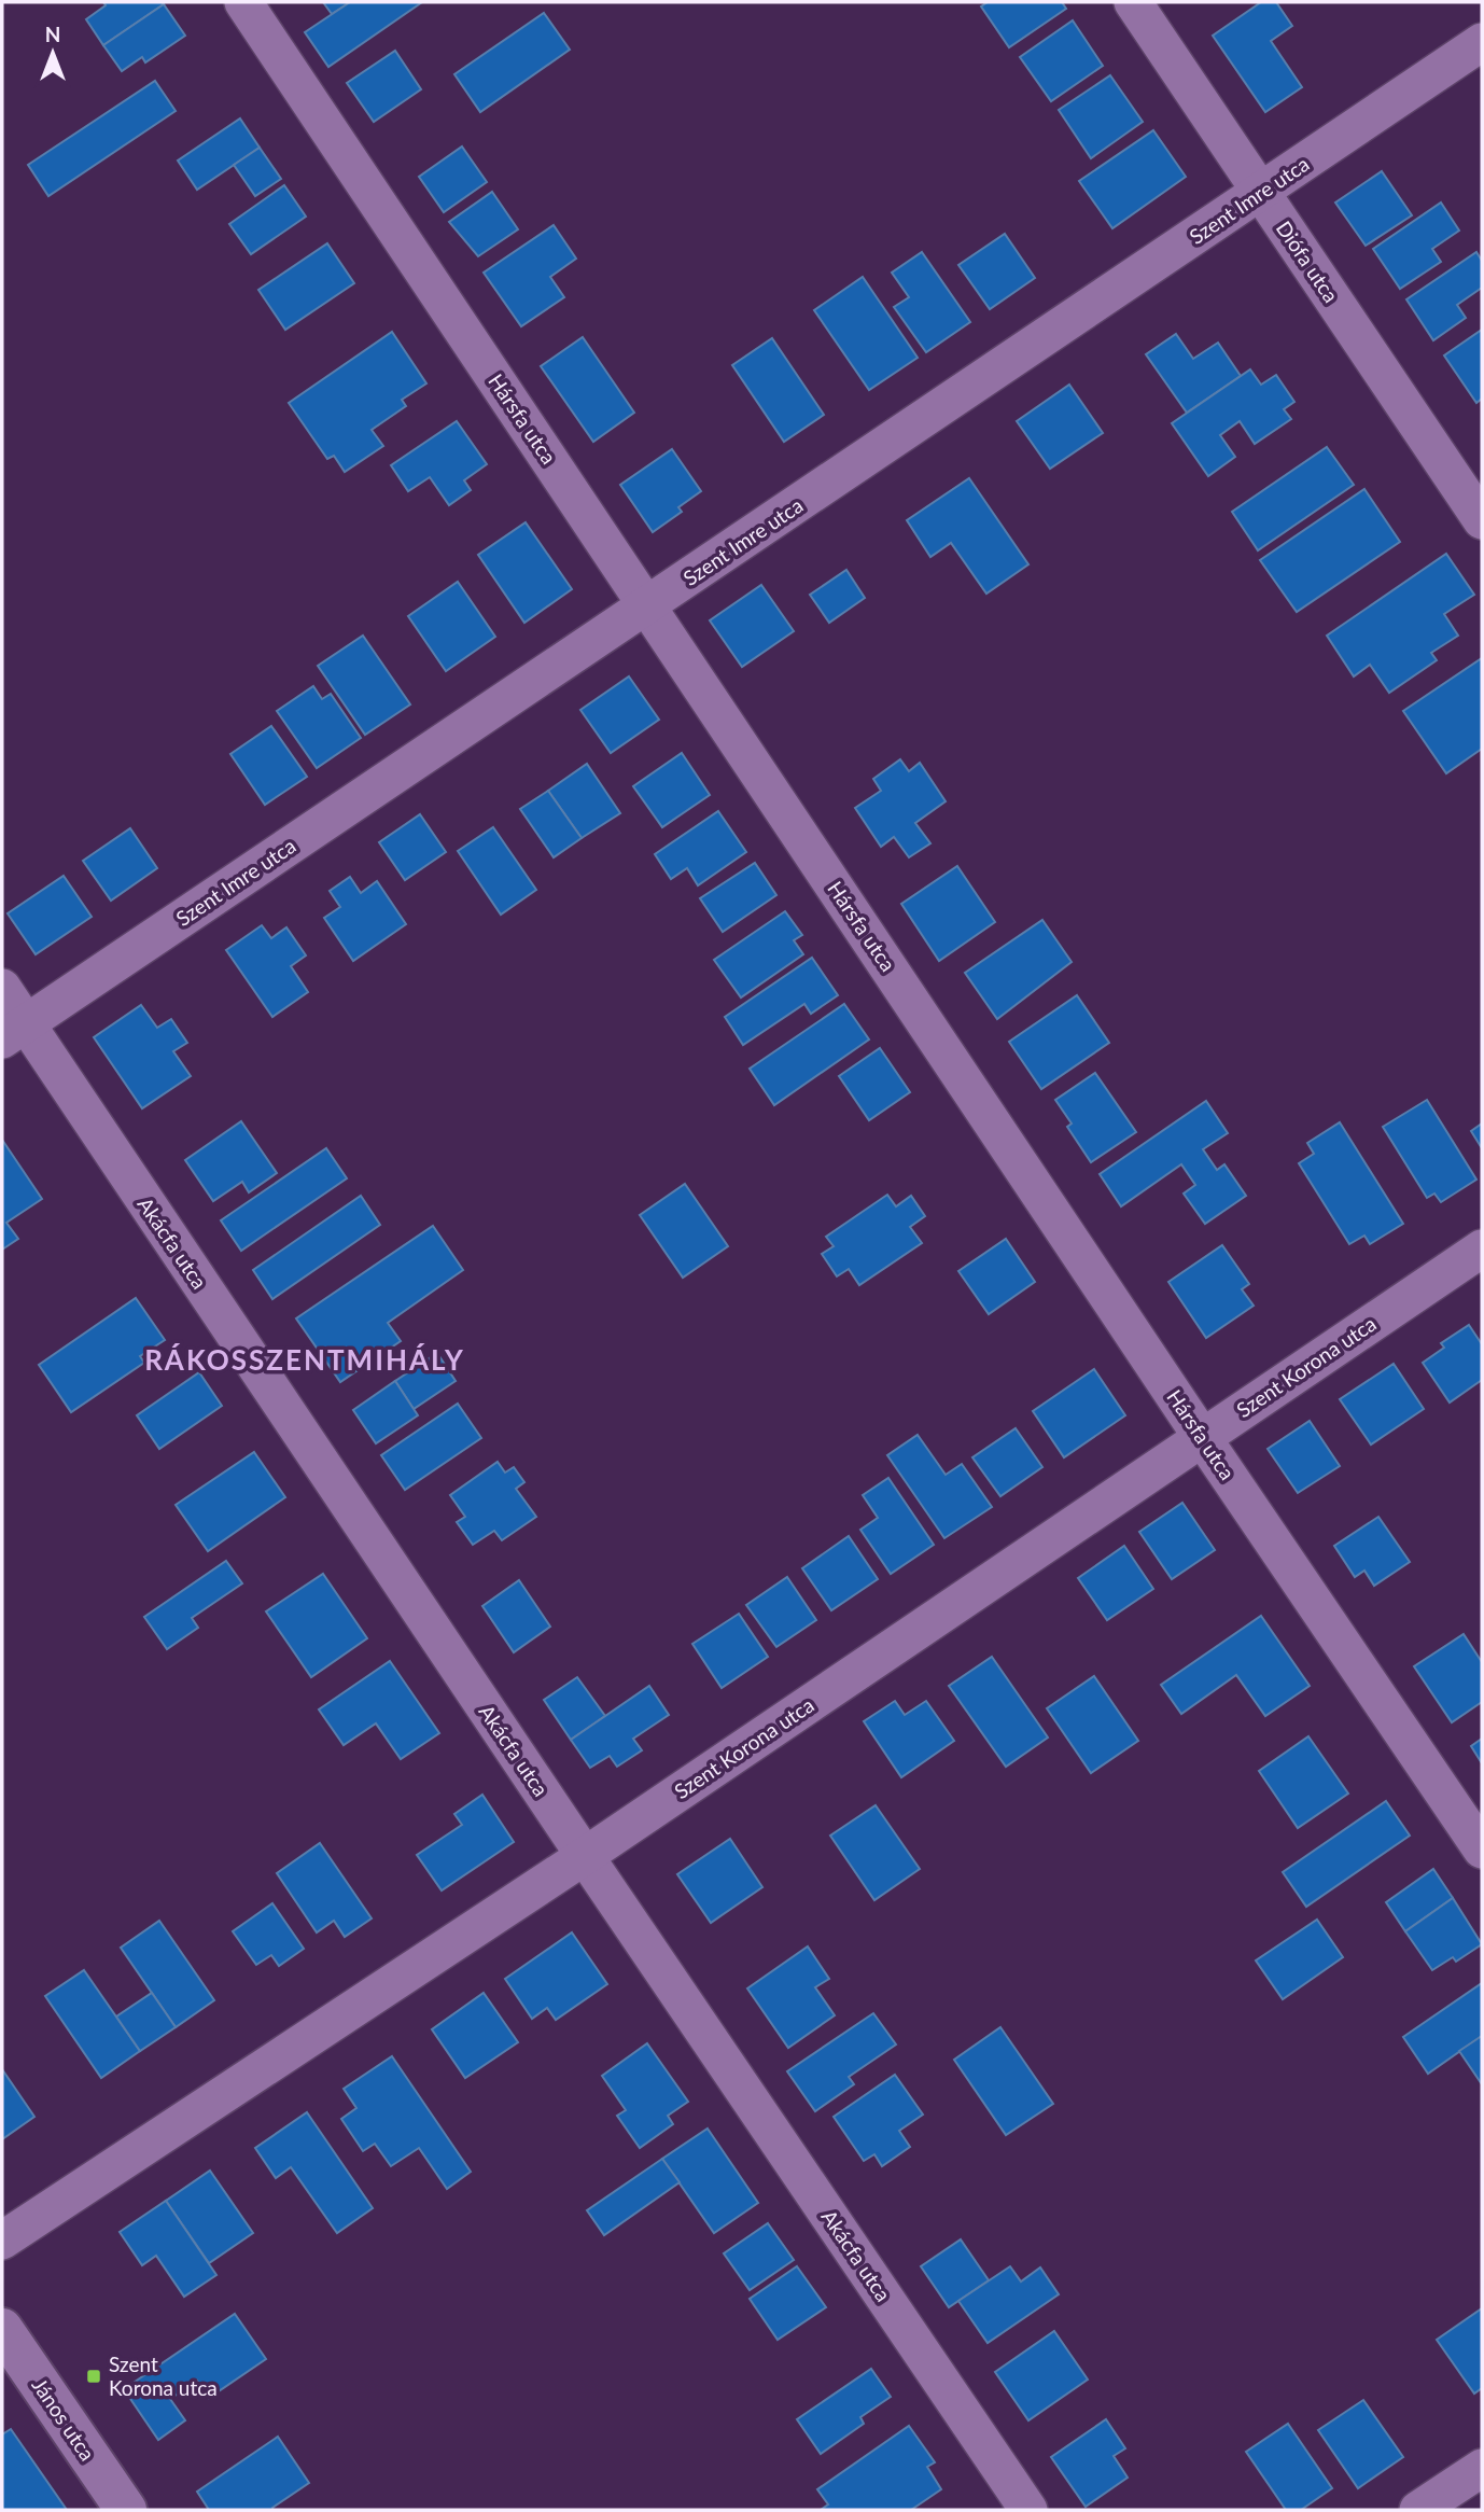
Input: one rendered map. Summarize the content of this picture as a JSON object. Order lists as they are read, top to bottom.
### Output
{
  "streets": {
    "street": [
      "Szent Imre utca",
      "Diófa utca",
      "Hársfa utca",
      "Akácfa utca",
      "Szent Korona utca",
      "János utca"
    ]
  },
  "crossings": [
    ["Szent Imre utca", "Diófa utca"],
    ["Szent Imre utca", "Hársfa utca"],
    ["Szent Imre utca", "Akácfa utca"],
    ["Hársfa utca", "Szent Korona utca"],
    ["Akácfa utca", "Szent Korona utca"]
  ],
  "districts": ["RÁKOSSZENTMIHÁLY"],
  "places": {
    "transit": ["Szent Korona utca"]
  },
  "north": "top"
}
